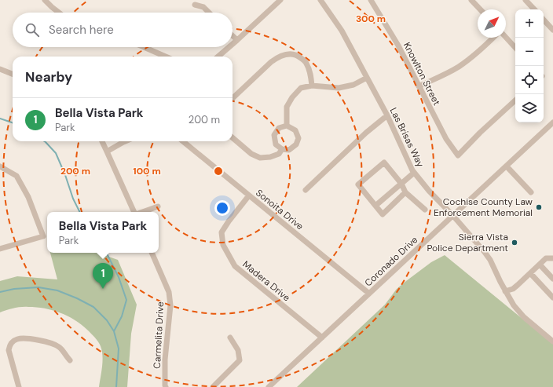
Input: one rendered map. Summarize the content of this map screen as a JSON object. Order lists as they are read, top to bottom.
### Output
{
  "streets": {
    "street": [
      "Knowlton Street",
      "Las Brisas Way",
      "Sonoita Drive",
      "Coronado Drive",
      "Madera Drive",
      "Carmelita Drive"
    ]
  },
  "crossings": [
    ["Las Brisas Way", "Coronado Drive"],
    ["Sonoita Drive", "Coronado Drive"],
    ["Sonoita Drive", "Madera Drive"],
    ["Coronado Drive", "Madera Drive"]
  ],
  "places": ["Cochise County Law Enforcement Memorial", "Sierra Vista Police Department"],
  "north": "top right",
  "page": {
    "map_buttons": ["+", "−"],
    "search": "Search here",
    "heading": "Nearby",
    "list": [
      {
        "mark": "1",
        "name": "Bella Vista Park",
        "note": "Park",
        "value": "200 m"
      }
    ],
    "popup": ["Bella Vista Park", "Park"],
    "pins": "1"
  },
  "rings": ["300 m", "100 m", "200 m"]
}
